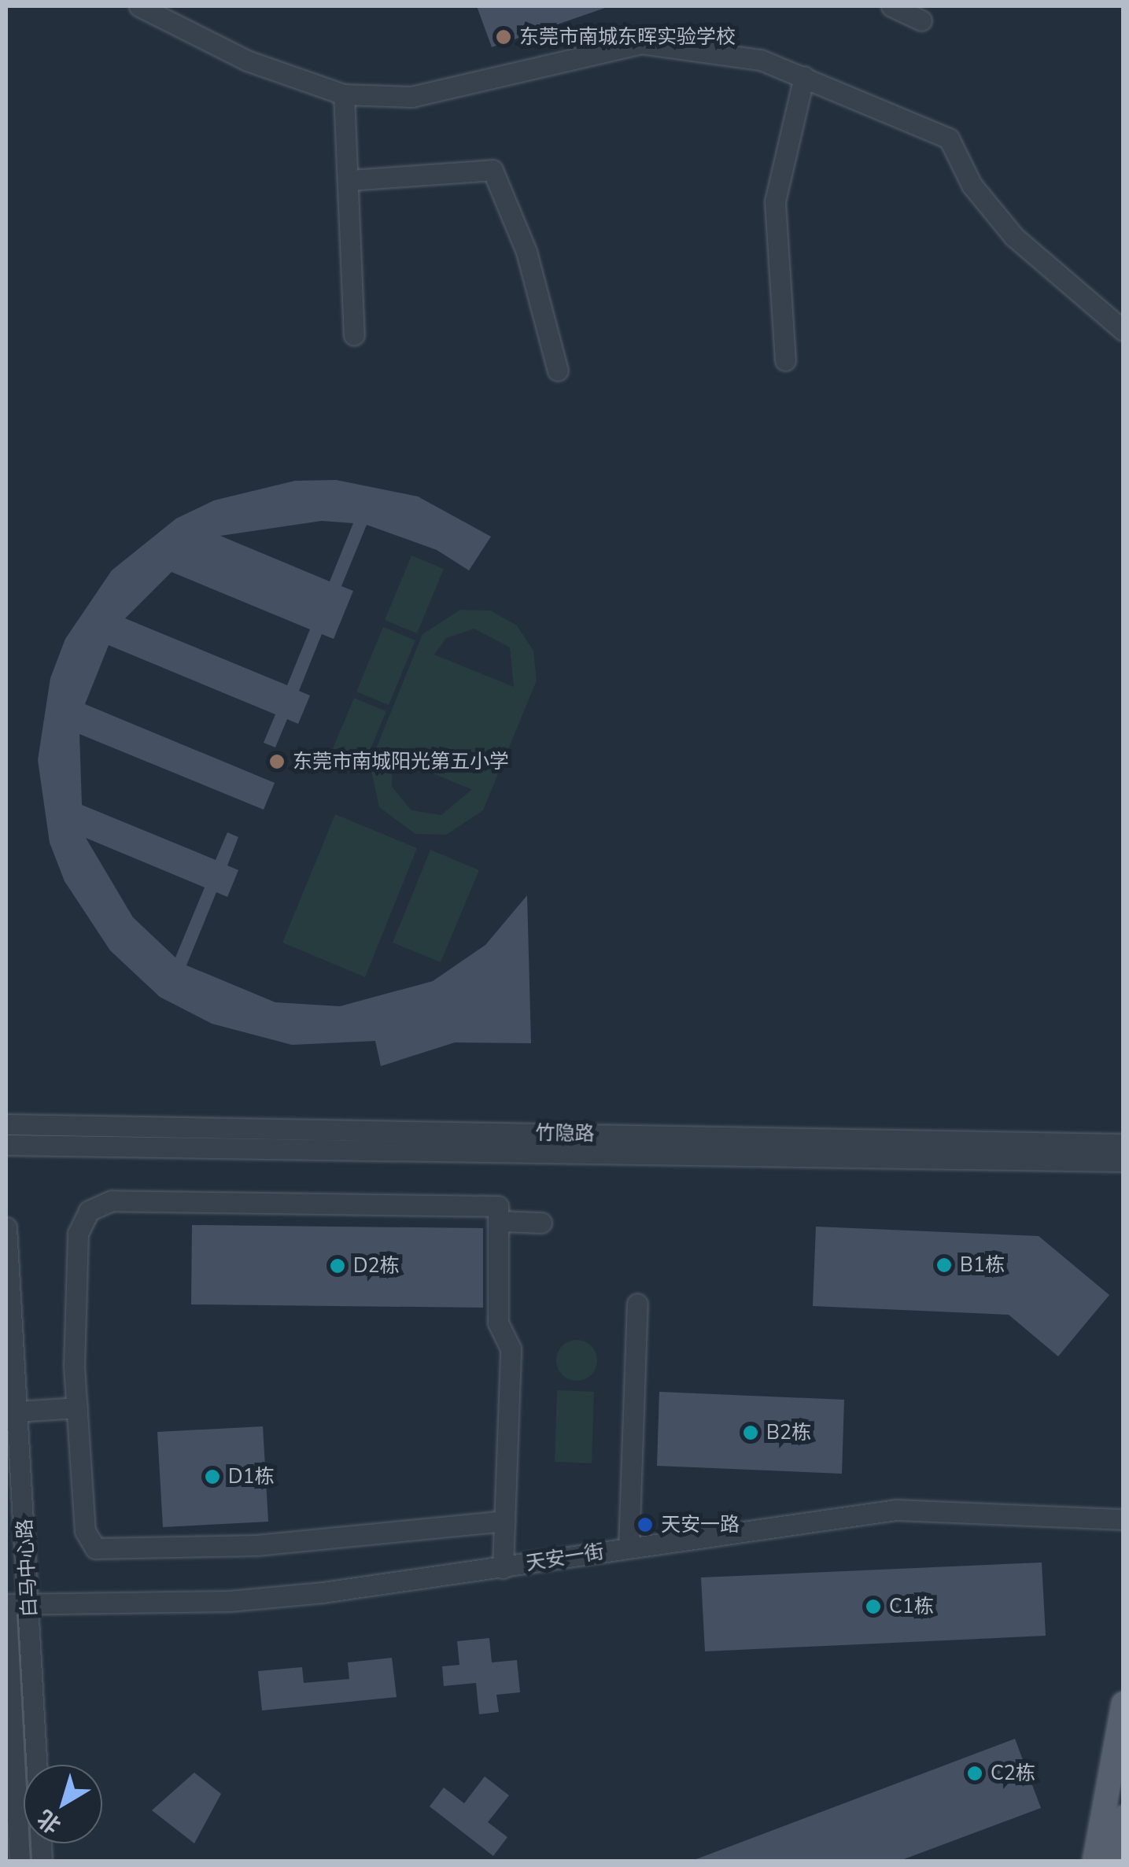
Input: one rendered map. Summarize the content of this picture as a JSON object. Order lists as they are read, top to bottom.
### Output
{
  "streets": {
    "street": ["竹隐路", "天安一街", "白马中心路"]
  },
  "crossings": [
    ["天安一街", "白马中心路"]
  ],
  "places": [
    "东莞市南城东晖实验学校",
    "东莞市南城阳光第五小学",
    "B1栋",
    "D2栋",
    "B2栋",
    "D1栋",
    "天安一路",
    "C1栋",
    "C2栋"
  ],
  "north": "bottom left"
}
